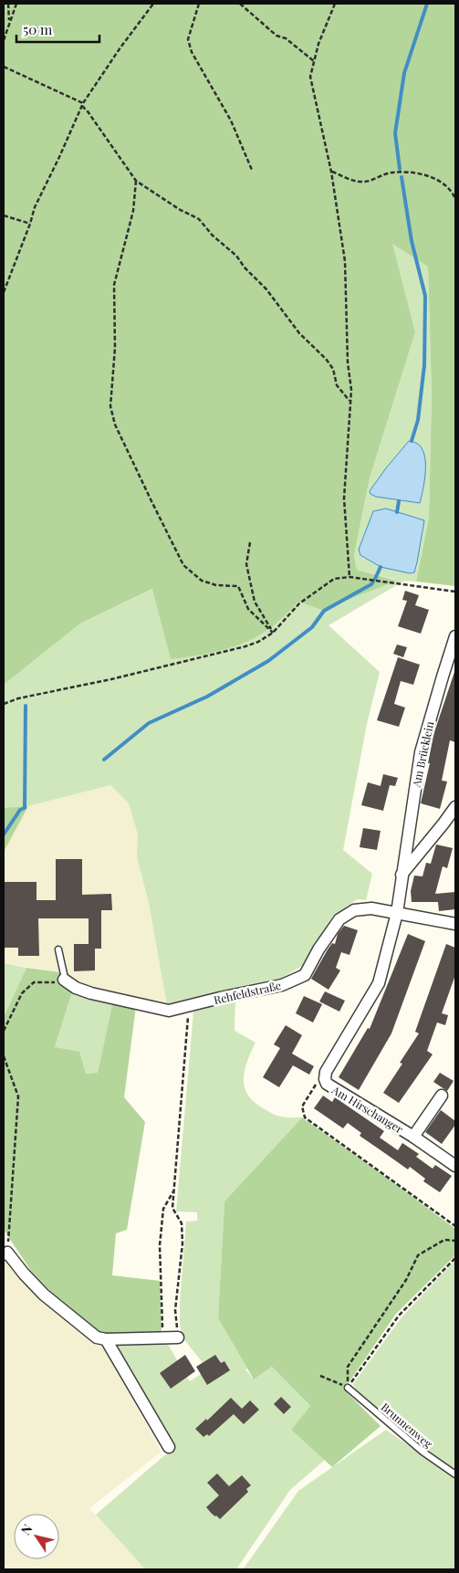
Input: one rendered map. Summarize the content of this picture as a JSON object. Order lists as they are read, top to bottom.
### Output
{
  "streets": {
    "street": ["Am Brücklein", "Rehfeldstraße", "Am Hirschanger"],
    "lane": ["Brunnenweg"]
  },
  "scale_bar": "50 m",
  "north": "top left"
}
